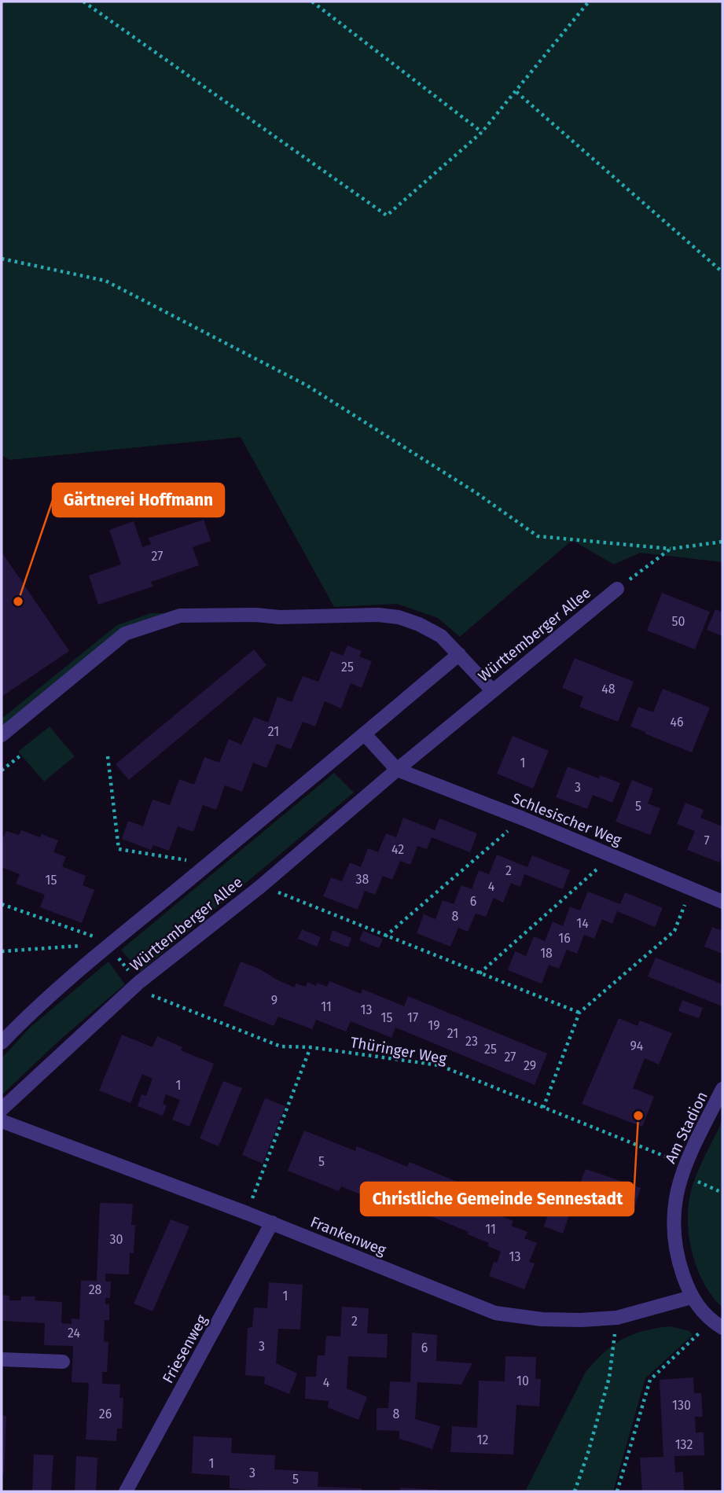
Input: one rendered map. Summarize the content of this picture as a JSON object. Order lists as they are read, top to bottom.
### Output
{
  "streets": {
    "street": [
      "Württemberger Allee",
      "Schlesischer Weg",
      "Am Stadion",
      "Frankenweg",
      "Friesenweg"
    ],
    "path": ["Thüringer Weg"]
  },
  "crossings": [
    ["Württemberger Allee", "Schlesischer Weg"],
    ["Württemberger Allee", "Thüringer Weg"],
    ["Thüringer Weg", "Am Stadion"],
    ["Am Stadion", "Frankenweg"],
    ["Frankenweg", "Friesenweg"]
  ],
  "places": ["Gärtnerei Hoffmann", "Christliche Gemeinde Sennestadt"],
  "house_numbers": [
    "27",
    "50",
    "25",
    "48",
    "46",
    "21",
    "1",
    "3",
    "5",
    "7",
    "42",
    "2",
    "38",
    "15",
    "4",
    "6",
    "8",
    "14",
    "16",
    "18",
    "9",
    "11",
    "13",
    "15",
    "17",
    "19",
    "21",
    "23",
    "94",
    "25",
    "27",
    "29",
    "1",
    "5",
    "11",
    "30",
    "13",
    "28",
    "1",
    "2",
    "24",
    "3",
    "6",
    "10",
    "4",
    "130",
    "26",
    "8",
    "12",
    "132",
    "1",
    "3",
    "5"
  ]
}
